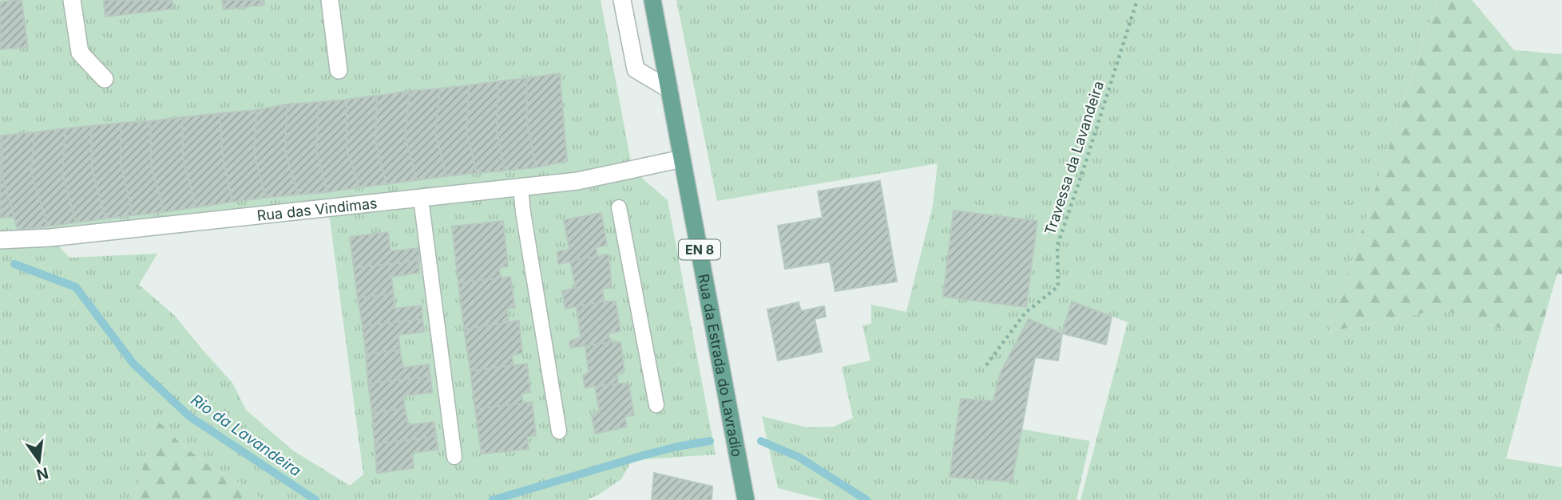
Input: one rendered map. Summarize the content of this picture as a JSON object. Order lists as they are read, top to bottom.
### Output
{
  "streets": {
    "main road": ["EN 8", "Rua da Estrada do Lavradio"],
    "street": ["Rua das Vindimas"],
    "path": ["Travessa da Lavandeira"]
  },
  "crossings": [
    ["Rua das Vindimas", "Rua da Estrada do Lavradio"]
  ],
  "water": ["Rio da Lavandeira"],
  "north": "bottom"
}
